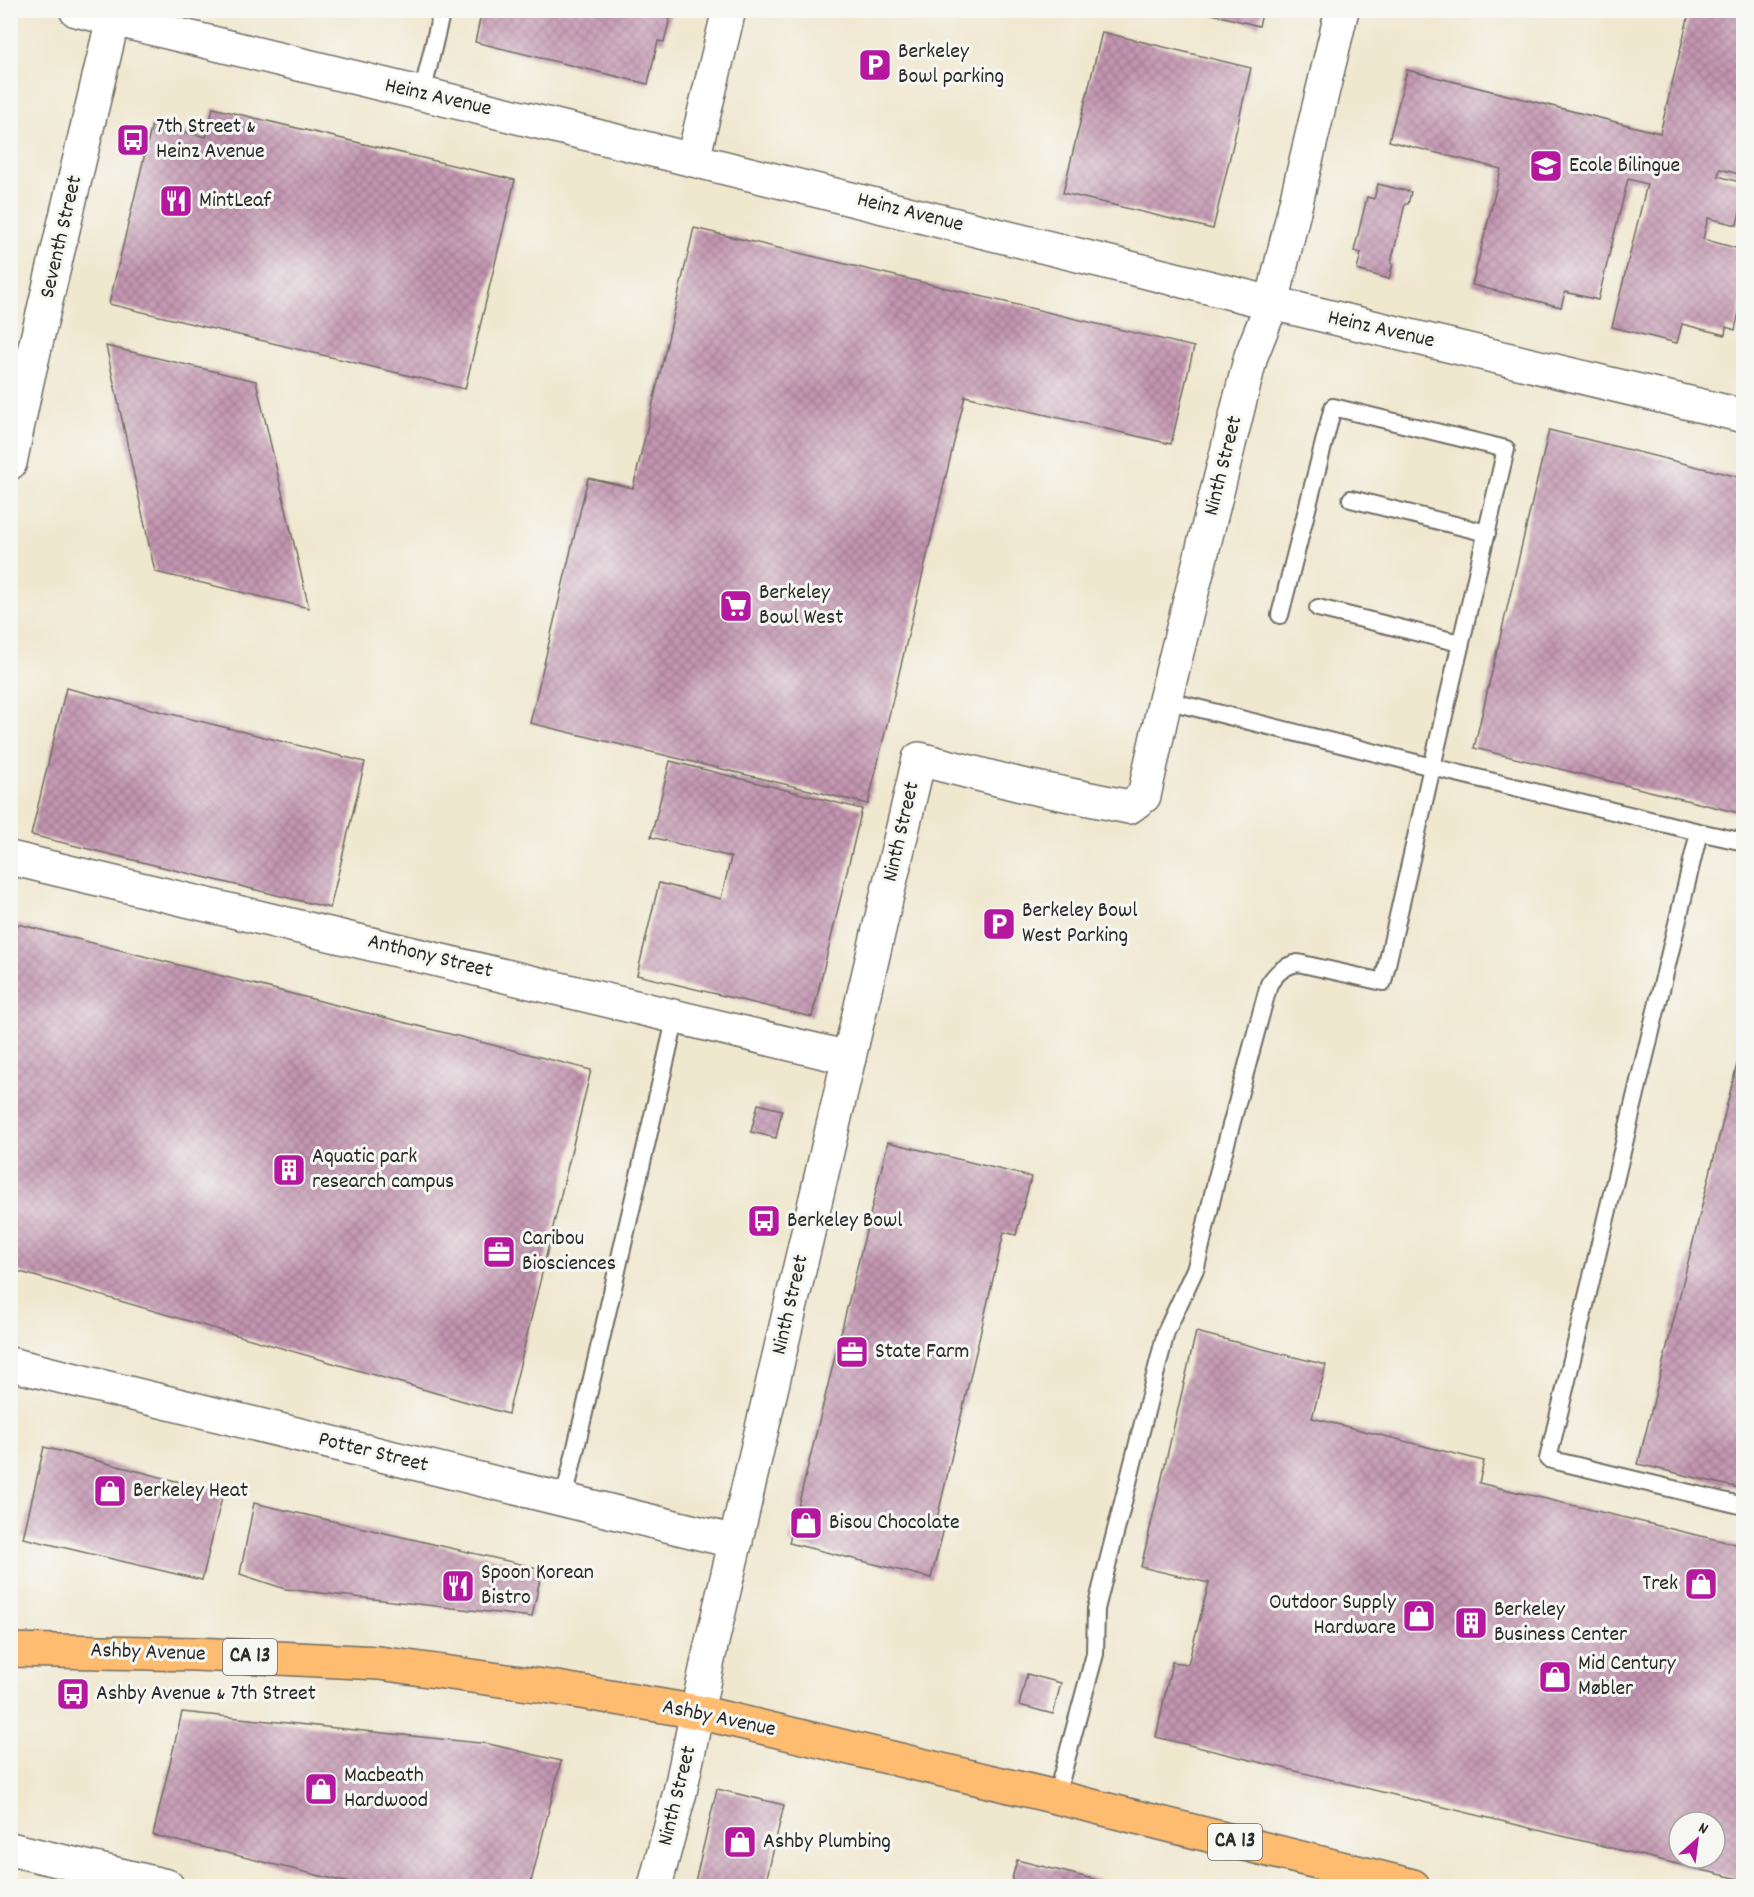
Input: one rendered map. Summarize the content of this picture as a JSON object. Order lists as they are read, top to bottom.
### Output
{
  "streets": {
    "main road": ["Ashby Avenue", "CA 13"],
    "street": [
      "Heinz Avenue",
      "Seventh Street",
      "Ninth Street",
      "Anthony Street",
      "Potter Street"
    ]
  },
  "crossings": [
    ["Heinz Avenue", "Seventh Street"],
    ["Heinz Avenue", "Ninth Street"],
    ["Ninth Street", "Anthony Street"],
    ["Ninth Street", "Potter Street"],
    ["Ninth Street", "Ashby Avenue"]
  ],
  "places": {
    "parking": ["Berkeley Bowl parking", "Berkeley Bowl West Parking"],
    "bus stop": ["7th Street & Heinz Avenue", "Berkeley Bowl", "Ashby Avenue & 7th Street"],
    "school or university": ["Ecole Bilingue"],
    "restaurant": ["MintLeaf", "Spoon Korean Bistro"],
    "supermarket": ["Berkeley Bowl West"],
    "building": ["Aquatic park research campus", "Berkeley Business Center"],
    "office": ["Caribou Biosciences", "State Farm"],
    "shop": [
      "Berkeley Heat",
      "Bisou Chocolate",
      "Trek",
      "Outdoor Supply Hardware",
      "Mid Century Møbler",
      "Macbeath Hardwood",
      "Ashby Plumbing"
    ]
  },
  "north": "top right"
}
